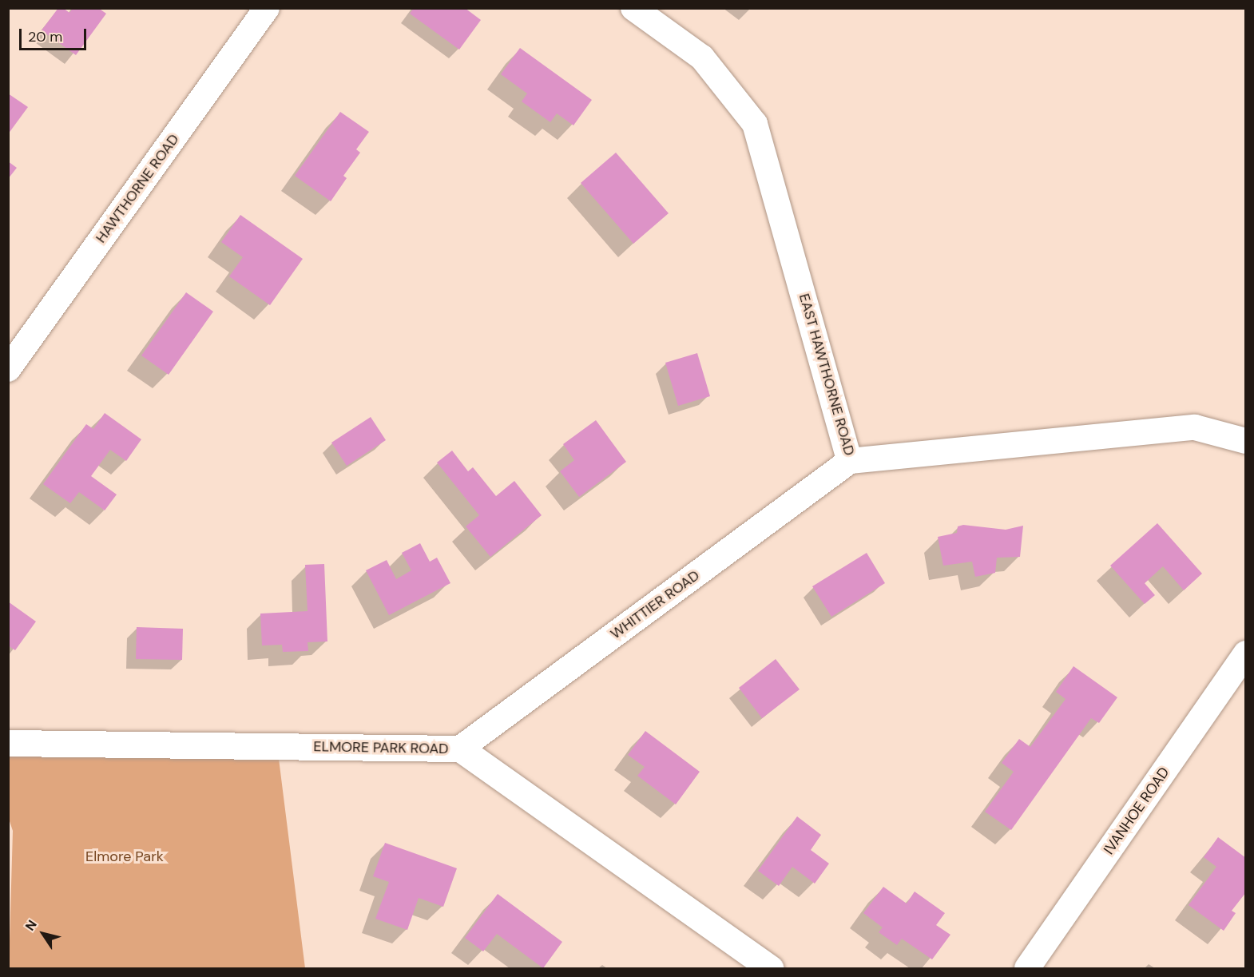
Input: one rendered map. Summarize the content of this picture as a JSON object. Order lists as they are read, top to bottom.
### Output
{
  "streets": {
    "street": [
      "HAWTHORNE ROAD",
      "EAST HAWTHORNE ROAD",
      "WHITTIER ROAD",
      "ELMORE PARK ROAD",
      "IVANHOE ROAD"
    ]
  },
  "crossings": [
    ["EAST HAWTHORNE ROAD", "WHITTIER ROAD"],
    ["WHITTIER ROAD", "ELMORE PARK ROAD"]
  ],
  "parks": ["Elmore Park"],
  "scale_bar": "20 m",
  "north": "top left"
}
